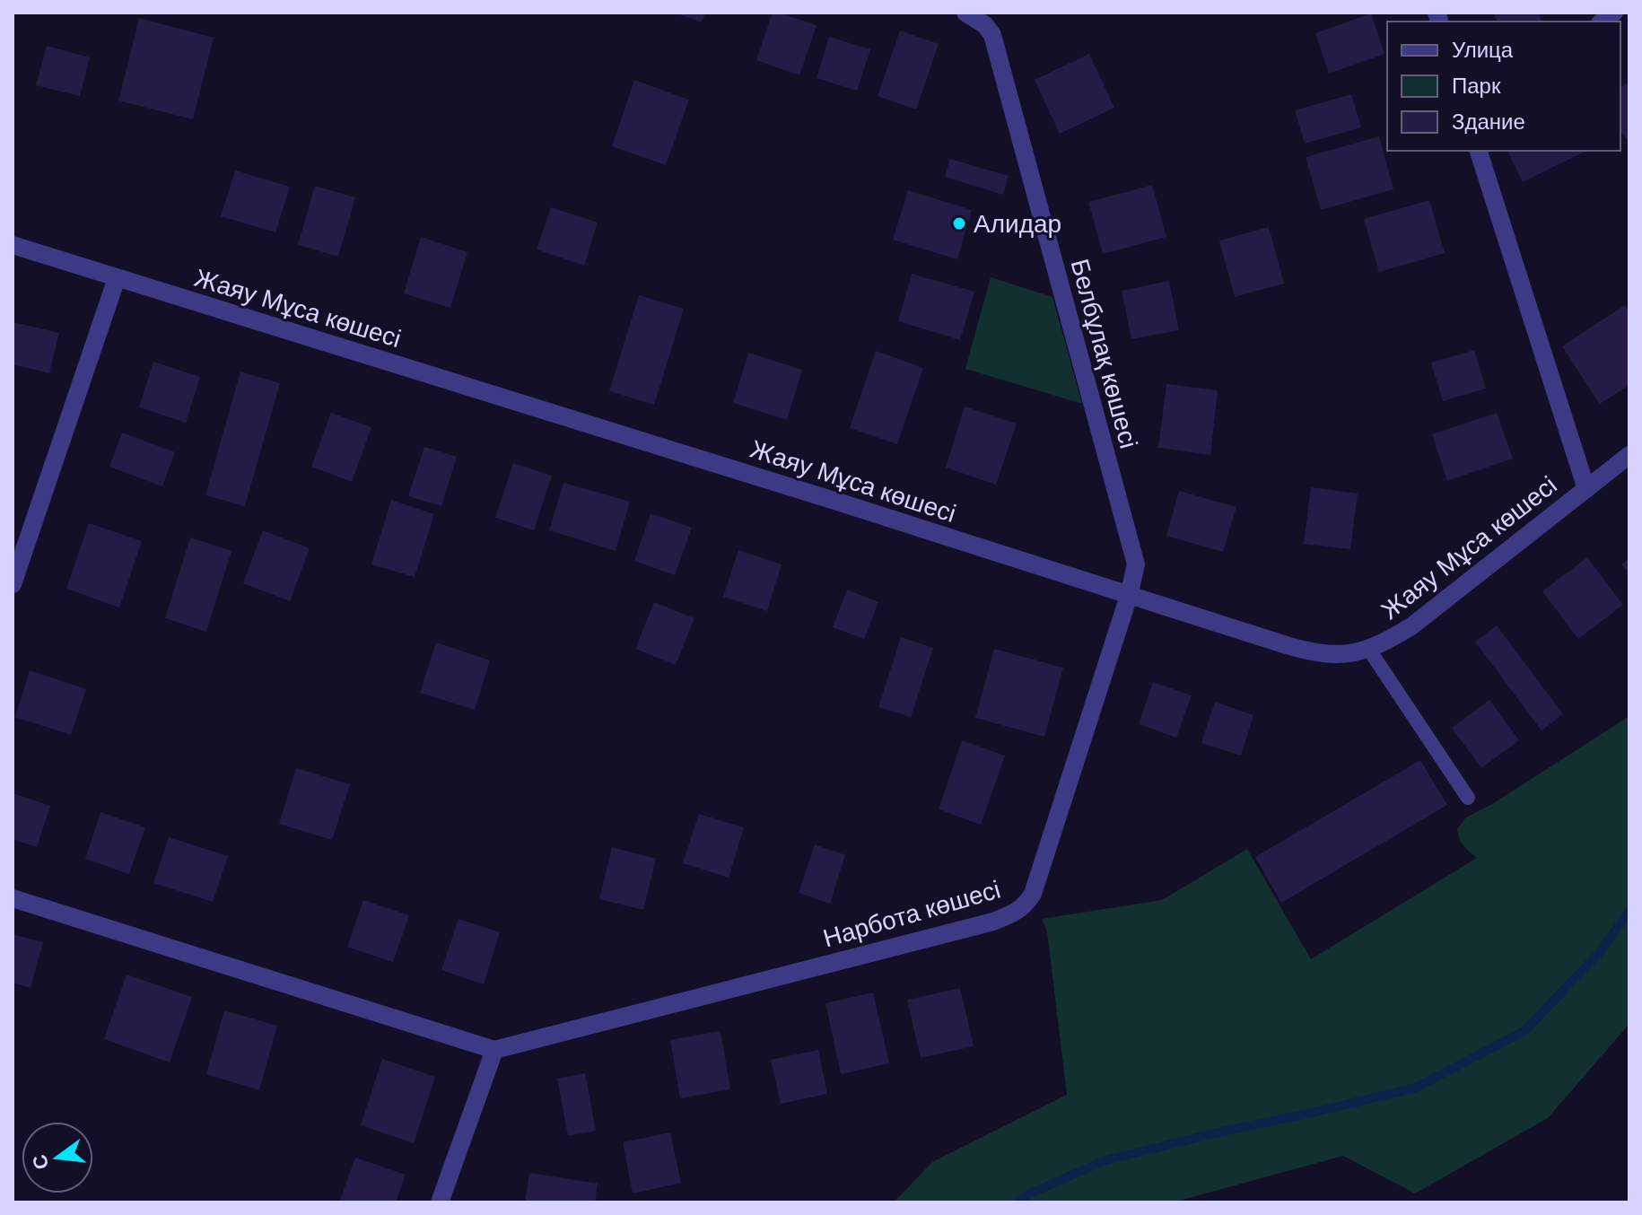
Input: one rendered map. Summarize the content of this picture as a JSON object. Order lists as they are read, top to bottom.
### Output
{
  "streets": {
    "street": ["Жаяу Мұса көшесі", "Белбұлақ көшесі", "Нарбота көшесі"]
  },
  "crossings": [
    ["Жаяу Мұса көшесі", "Белбұлақ көшесі"],
    ["Жаяу Мұса көшесі", "Нарбота көшесі"],
    ["Белбұлақ көшесі", "Нарбота көшесі"]
  ],
  "places": ["Алидар"],
  "legend": ["Улица", "Парк", "Здание"],
  "north": "left"
}
